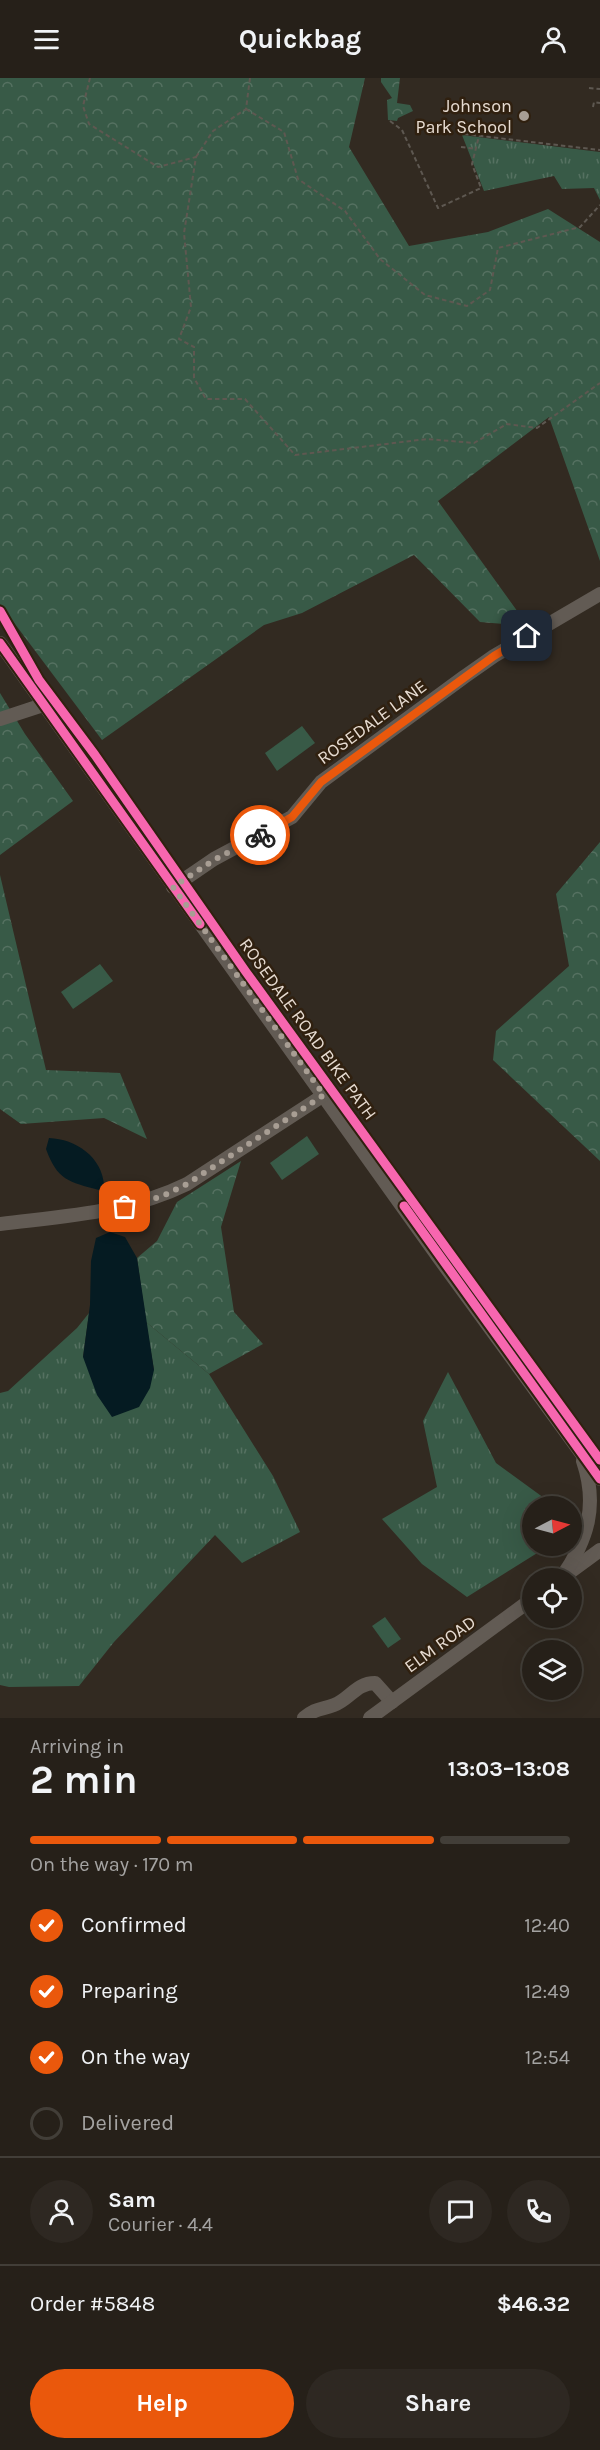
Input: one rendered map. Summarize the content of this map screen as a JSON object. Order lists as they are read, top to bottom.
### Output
{
  "streets": {
    "street": ["ROSEDALE LANE", "ELM ROAD"],
    "cycle path": ["ROSEDALE ROAD BIKE PATH"]
  },
  "places": ["Johnson Park School"],
  "north": "right",
  "page": {
    "header": "Quickbag",
    "heading": ["2 min", "Arriving in", "13:03–13:08"],
    "panel": [
      "Sam",
      "Courier · 4.4",
      "Order #5848",
      "$46.32"
    ],
    "bar": "On the way · 170 m",
    "list": [
      ["Confirmed", "12:40"],
      ["Preparing", "12:49"],
      ["On the way", "12:54"],
      "Delivered"
    ],
    "buttons": ["Help", "Share"]
  }
}
